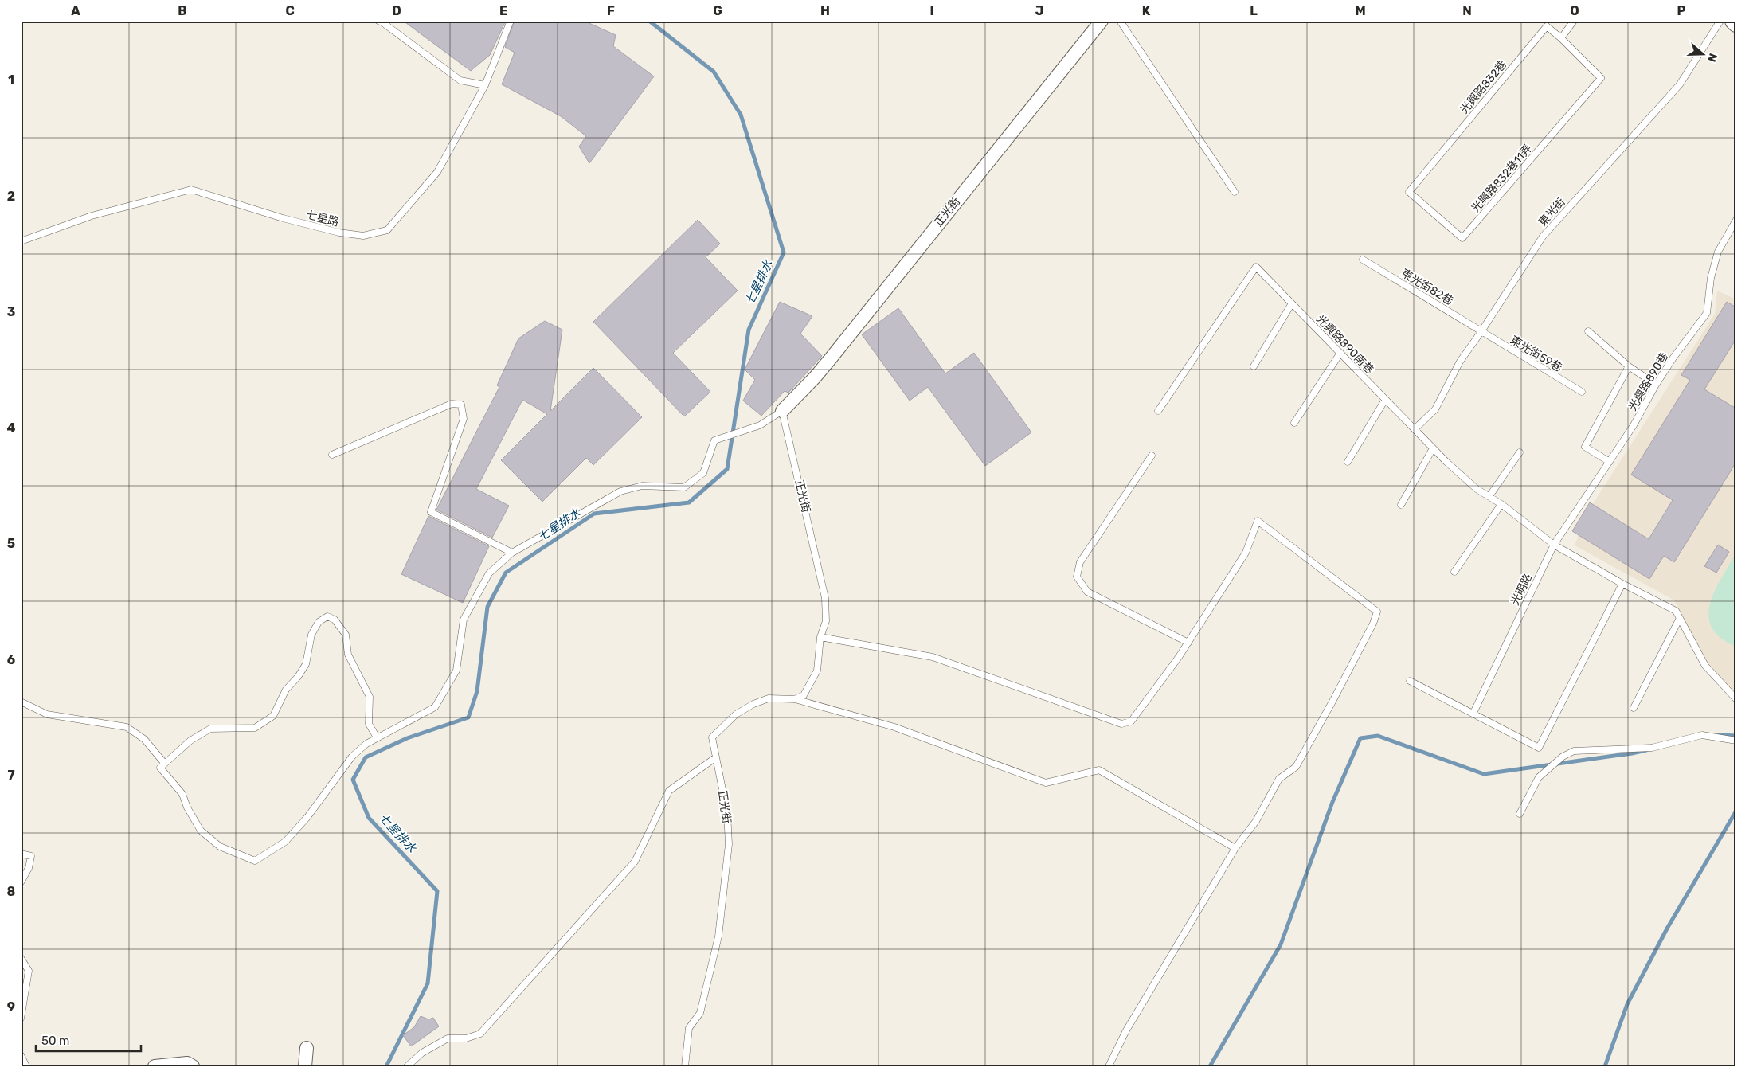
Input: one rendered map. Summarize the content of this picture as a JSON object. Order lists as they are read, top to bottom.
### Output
{
  "streets": {
    "street": ["正光街"],
    "lane": [
      "光興路832巷",
      "光興路832巷11弄",
      "東光街",
      "七星路",
      "東光街82巷",
      "光興路890南巷",
      "東光街59巷",
      "光興路890巷",
      "光明路"
    ]
  },
  "crossings": [
    ["光興路832巷", "光興路832巷11弄"],
    ["東光街", "東光街82巷"],
    ["東光街", "光興路890南巷"],
    ["東光街", "東光街59巷"],
    ["東光街82巷", "東光街59巷"],
    ["光興路890南巷", "光興路890巷"],
    ["光興路890南巷", "光明路"],
    ["光興路890巷", "光明路"]
  ],
  "water": ["七星排水"],
  "scale_bar": "50 m",
  "north": "right",
  "grid": {
    "columns": [
      "A",
      "B",
      "C",
      "D",
      "E",
      "F",
      "G",
      "H",
      "I",
      "J",
      "K",
      "L",
      "M",
      "N",
      "O",
      "P"
    ],
    "rows": [
      "1",
      "2",
      "3",
      "4",
      "5",
      "6",
      "7",
      "8",
      "9"
    ]
  }
}
